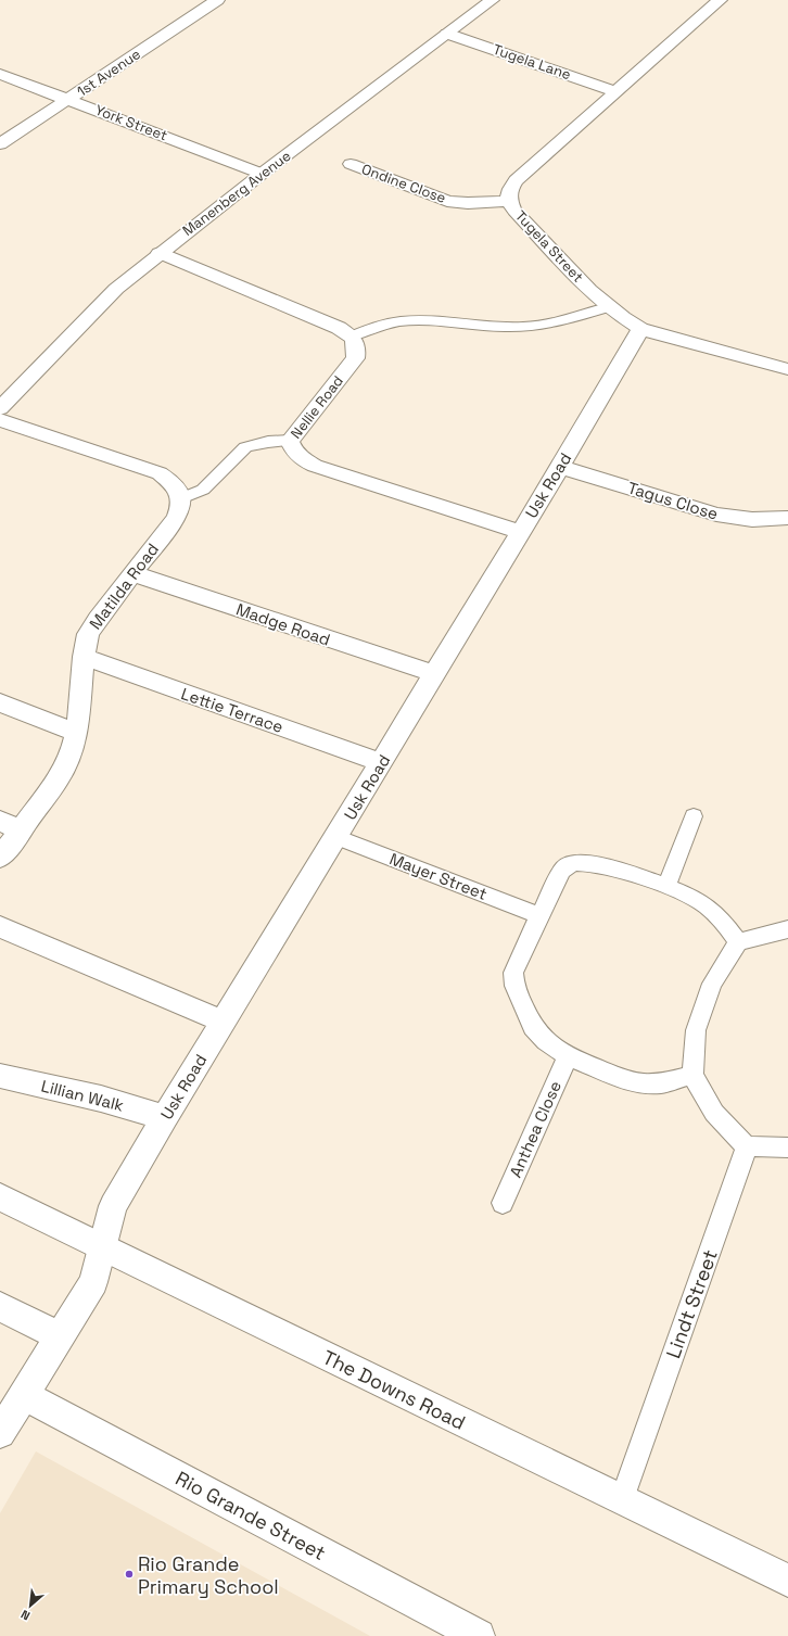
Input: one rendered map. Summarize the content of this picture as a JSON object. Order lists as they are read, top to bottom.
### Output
{
  "streets": {
    "street": [
      "Tugela Lane",
      "1st Avenue",
      "York Street",
      "Ondine Close",
      "Manenberg Avenue",
      "Tugela Street",
      "Nellie Road",
      "Usk Road",
      "Tagus Close",
      "Matilda Road",
      "Madge Road",
      "Lettie Terrace",
      "Lillian Walk",
      "The Downs Road",
      "Rio Grande Street"
    ],
    "lane": ["Mayer Street", "Anthea Close", "Lindt Street"]
  },
  "crossings": [
    ["Tugela Lane", "Manenberg Avenue"],
    ["Tugela Lane", "Tugela Street"],
    ["1st Avenue", "York Street"],
    ["York Street", "Manenberg Avenue"],
    ["Ondine Close", "Tugela Street"],
    ["Tugela Street", "Usk Road"],
    ["Nellie Road", "Usk Road"],
    ["Usk Road", "Tagus Close"],
    ["Usk Road", "Madge Road"],
    ["Usk Road", "Lettie Terrace"],
    ["Usk Road", "Mayer Street"],
    ["Usk Road", "Lillian Walk"],
    ["Usk Road", "The Downs Road"],
    ["Usk Road", "Rio Grande Street"],
    ["Matilda Road", "Madge Road"],
    ["Matilda Road", "Lettie Terrace"],
    ["Lindt Street", "The Downs Road"]
  ],
  "places": ["Rio Grande Primary School"],
  "north": "bottom left"
}
